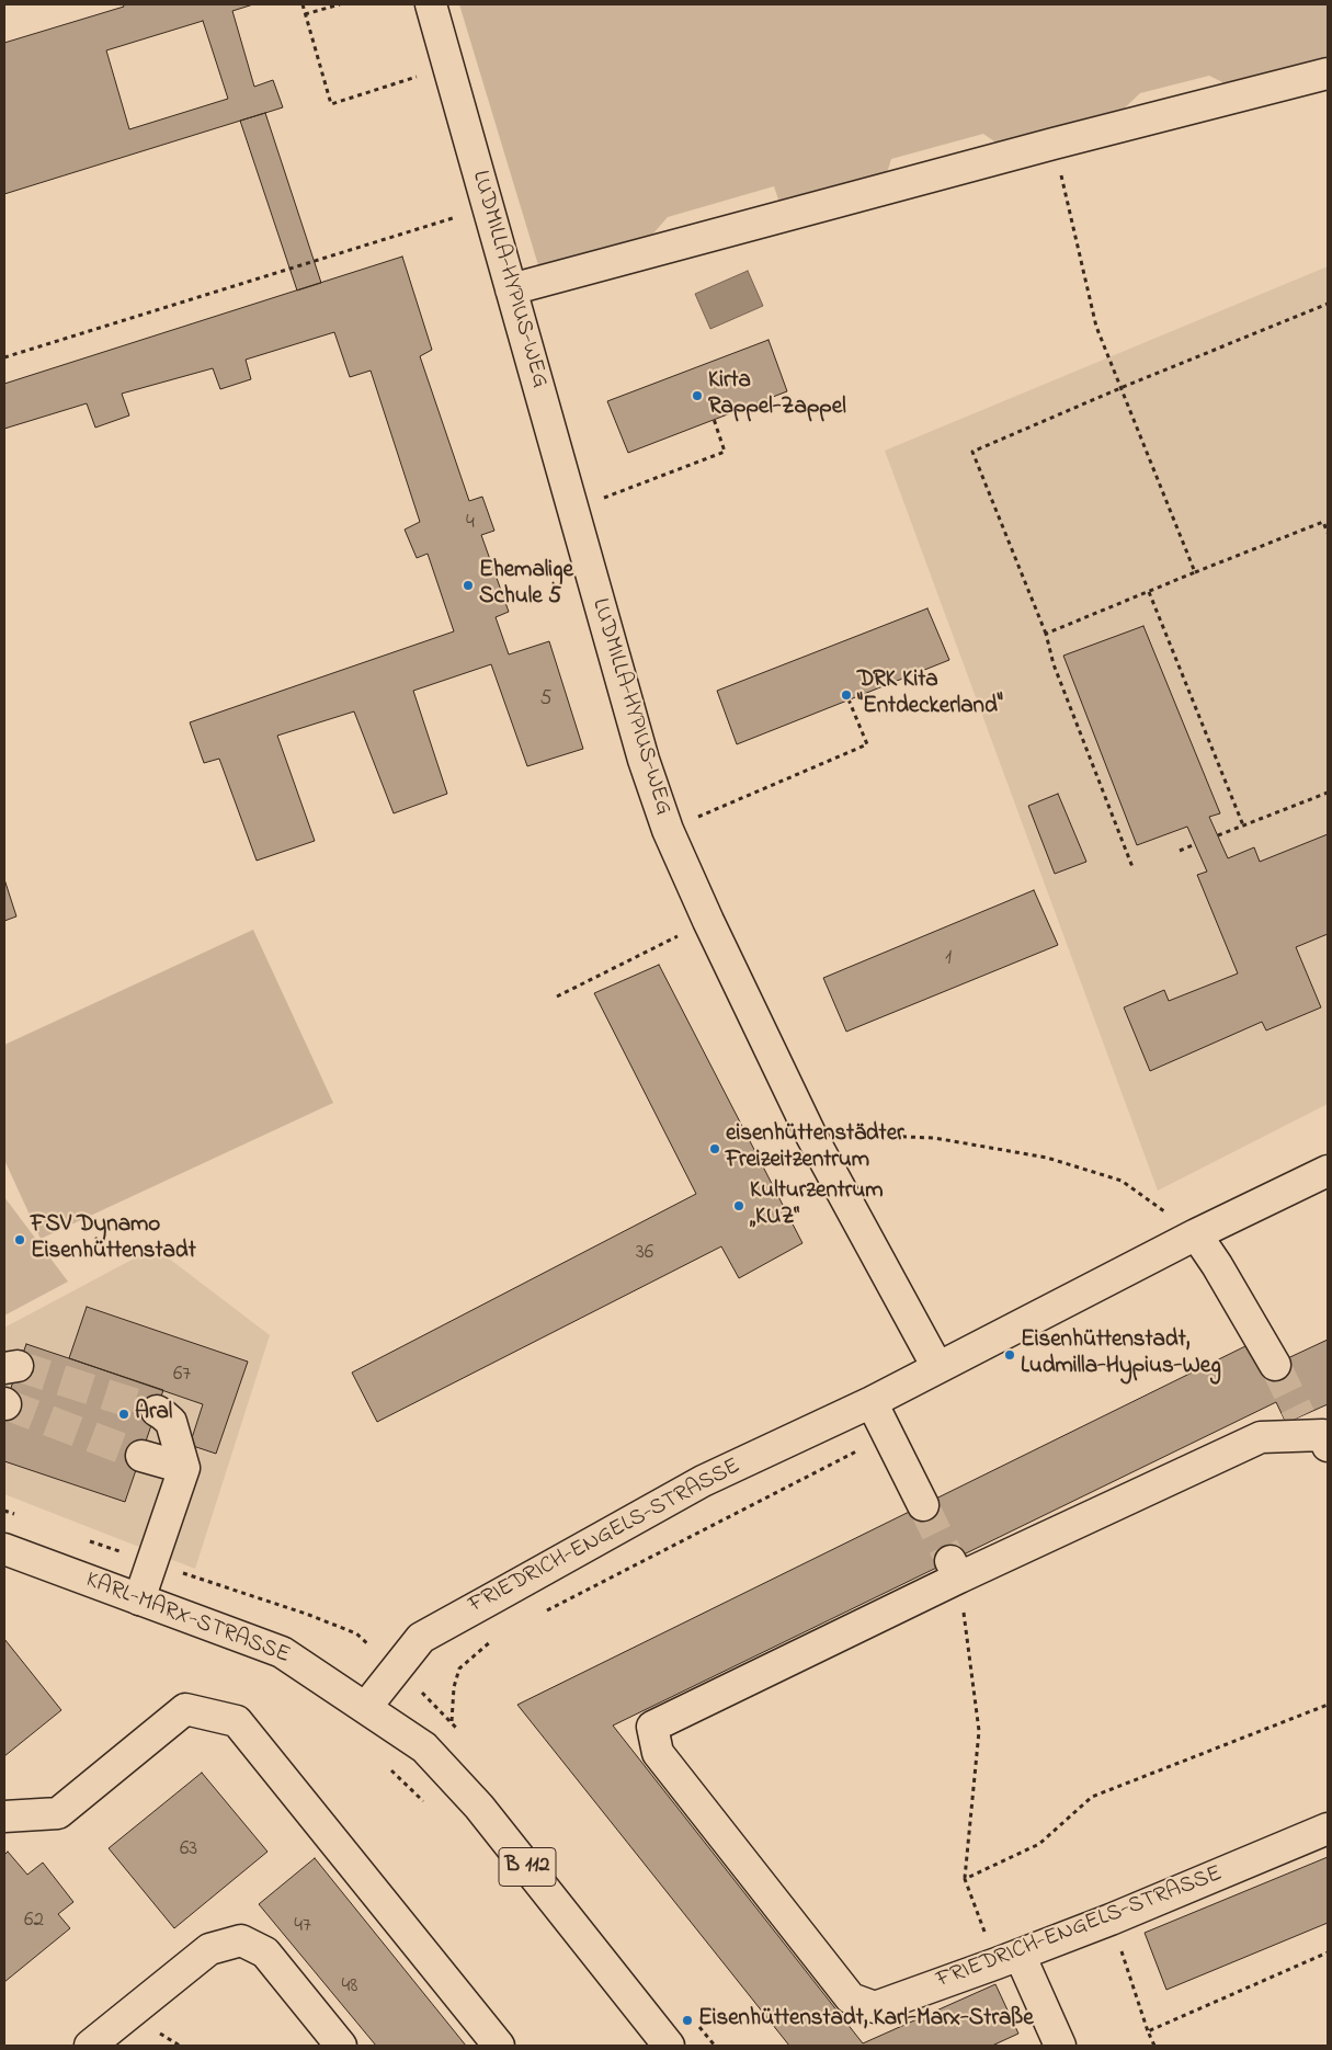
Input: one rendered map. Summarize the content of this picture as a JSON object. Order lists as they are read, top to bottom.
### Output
{
  "streets": {
    "street": [
      "LUDMILLA-HYPIUS-WEG",
      "FRIEDRICH-ENGELS-STRASSE",
      "KARL-MARX-STRASSE",
      "B 112"
    ]
  },
  "crossings": [
    ["LUDMILLA-HYPIUS-WEG", "FRIEDRICH-ENGELS-STRASSE"],
    ["FRIEDRICH-ENGELS-STRASSE", "KARL-MARX-STRASSE"]
  ],
  "places": [
    "Kirta Rappel-Zappel",
    "Ehemalige Schule 5",
    "DRK Kita \"Entdeckerland\"",
    "eisenhüttenstädter Freizeitzentrum",
    "Kulturzentrum „KUZ“",
    "FSV Dynamo Eisenhüttenstadt",
    "Eisenhüttenstadt, Ludmilla-Hypius-Weg",
    "Aral",
    "Eisenhüttenstadt, Karl-Marx-Straße"
  ],
  "house_numbers": [
    "4",
    "5",
    "1",
    "36",
    "67",
    "63",
    "62",
    "47",
    "48"
  ]
}
